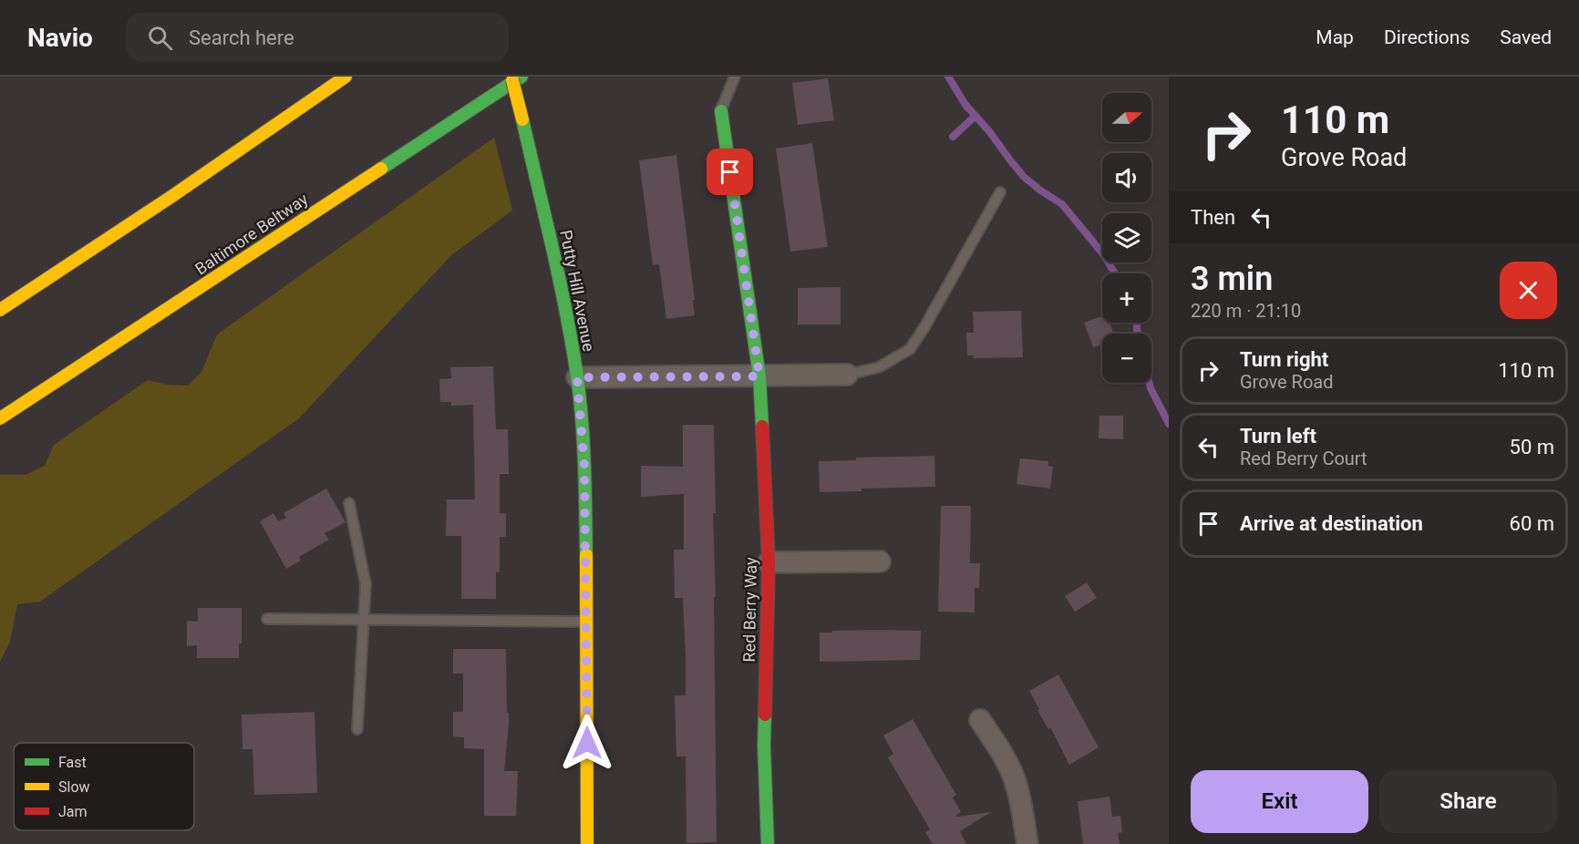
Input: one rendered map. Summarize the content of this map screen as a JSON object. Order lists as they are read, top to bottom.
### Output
{
  "streets": {
    "main road": ["Baltimore Beltway", "Putty Hill Avenue", "Red Berry Way"]
  },
  "legend": ["Fast", "Slow", "Jam"],
  "north": "right",
  "page": {
    "header": "Navio",
    "search": "Search here",
    "nav": ["Map", "Directions", "Saved"],
    "turn": ["110 m", "Grove Road"],
    "map_buttons": ["+", "−"],
    "then": "Then",
    "heading": ["3 min", "220 m · 21:10"],
    "list": [
      {
        "name": "Turn right",
        "note": "Grove Road",
        "value": "110 m"
      },
      {
        "name": "Turn left",
        "note": "Red Berry Court",
        "value": "50 m"
      },
      {
        "name": "Arrive at destination",
        "value": "60 m"
      }
    ],
    "buttons": ["Exit", "Share"]
  }
}
